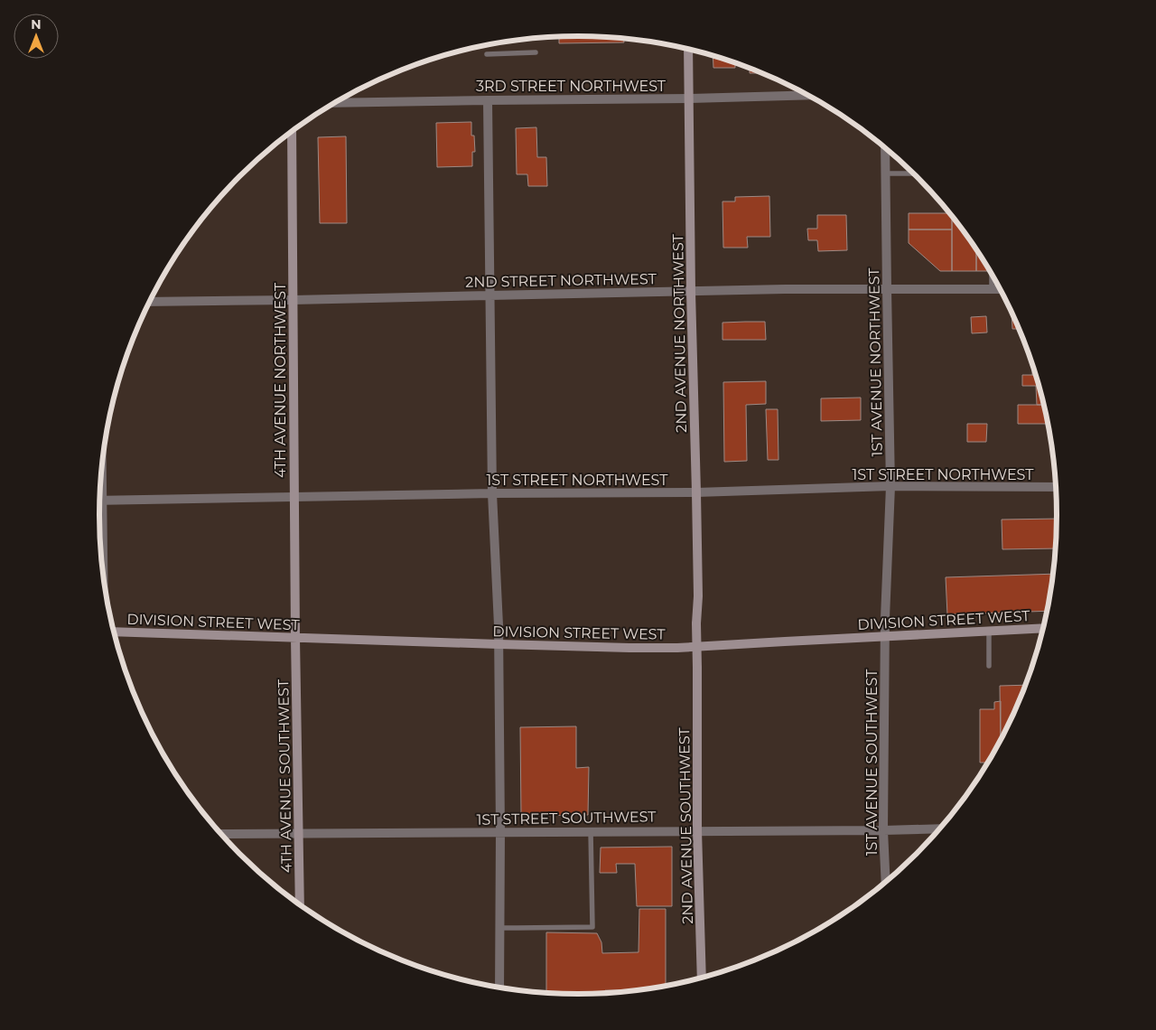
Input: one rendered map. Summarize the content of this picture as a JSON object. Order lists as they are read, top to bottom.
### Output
{
  "streets": {
    "street": [
      "3RD STREET NORTHWEST",
      "2ND STREET NORTHWEST",
      "2ND AVENUE NORTHWEST",
      "1ST AVENUE NORTHWEST",
      "4TH AVENUE NORTHWEST",
      "1ST STREET NORTHWEST",
      "DIVISION STREET WEST",
      "1ST AVENUE SOUTHWEST",
      "4TH AVENUE SOUTHWEST",
      "1ST STREET SOUTHWEST",
      "2ND AVENUE SOUTHWEST"
    ]
  },
  "crossings": [
    ["3RD STREET NORTHWEST", "2ND AVENUE NORTHWEST"],
    ["2ND STREET NORTHWEST", "2ND AVENUE NORTHWEST"],
    ["2ND STREET NORTHWEST", "1ST AVENUE NORTHWEST"],
    ["2ND STREET NORTHWEST", "4TH AVENUE NORTHWEST"],
    ["2ND AVENUE NORTHWEST", "1ST STREET NORTHWEST"],
    ["2ND AVENUE NORTHWEST", "2ND AVENUE SOUTHWEST"],
    ["1ST AVENUE NORTHWEST", "1ST STREET NORTHWEST"],
    ["1ST AVENUE NORTHWEST", "DIVISION STREET WEST"],
    ["1ST AVENUE NORTHWEST", "1ST AVENUE SOUTHWEST"],
    ["4TH AVENUE NORTHWEST", "1ST STREET NORTHWEST"],
    ["4TH AVENUE NORTHWEST", "DIVISION STREET WEST"],
    ["4TH AVENUE NORTHWEST", "4TH AVENUE SOUTHWEST"],
    ["DIVISION STREET WEST", "1ST AVENUE SOUTHWEST"],
    ["DIVISION STREET WEST", "4TH AVENUE SOUTHWEST"],
    ["1ST AVENUE SOUTHWEST", "1ST STREET SOUTHWEST"],
    ["4TH AVENUE SOUTHWEST", "1ST STREET SOUTHWEST"],
    ["1ST STREET SOUTHWEST", "2ND AVENUE SOUTHWEST"]
  ],
  "north": "top"
}
